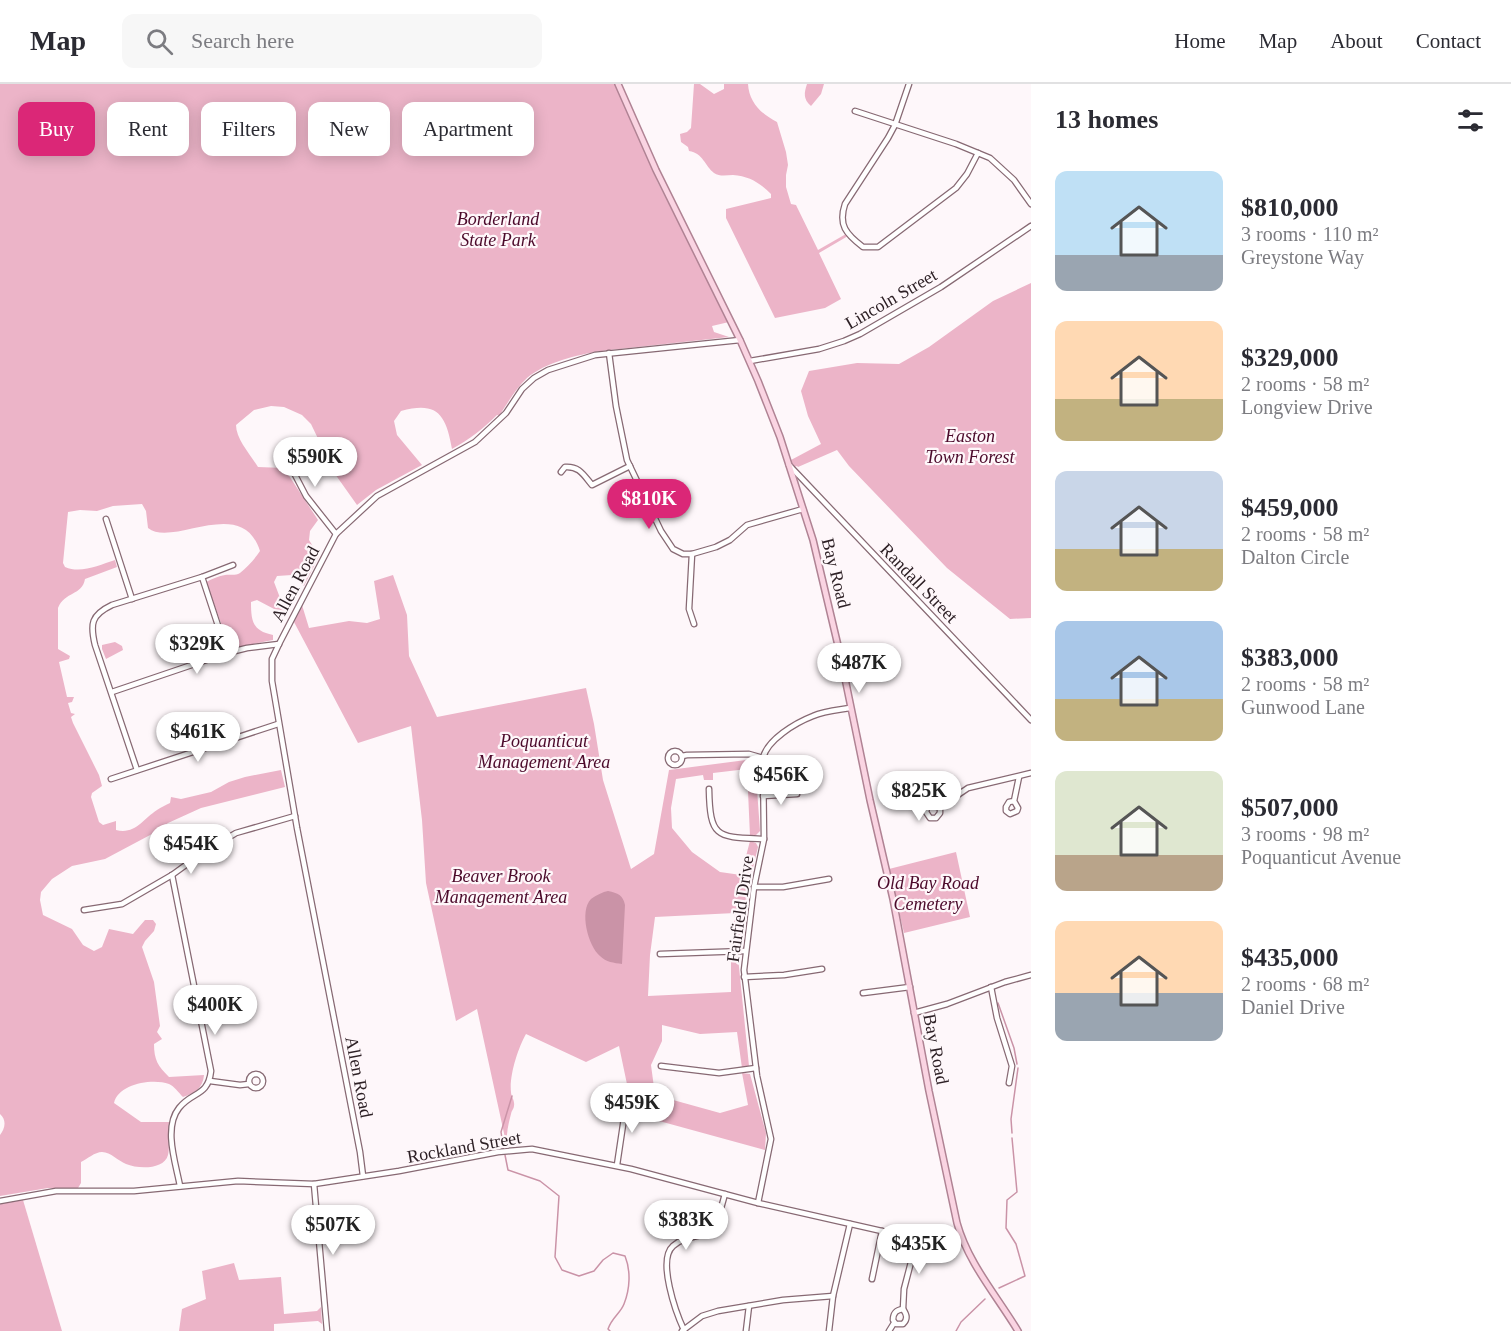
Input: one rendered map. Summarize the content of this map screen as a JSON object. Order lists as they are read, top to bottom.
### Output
{
  "streets": {
    "main road": ["Bay Road"],
    "street": [
      "Lincoln Street",
      "Randall Street",
      "Allen Road",
      "Fairfield Drive",
      "Rockland Street"
    ]
  },
  "crossings": [
    ["Lincoln Street", "Bay Road"],
    ["Bay Road", "Randall Street"],
    ["Bay Road", "Allen Road"],
    ["Bay Road", "Rockland Street"],
    ["Allen Road", "Rockland Street"],
    ["Fairfield Drive", "Rockland Street"]
  ],
  "parks": [
    "Borderland State Park",
    "Easton Town Forest",
    "Poquanticut Management Area",
    "Beaver Brook Management Area",
    "Old Bay Road Cemetery"
  ],
  "page": {
    "header": "Map",
    "search": "Search here",
    "nav": [
      "Home",
      "Map",
      "About",
      "Contact"
    ],
    "heading": "13 homes",
    "chip": [
      "Buy",
      "Rent",
      "Filters",
      "New",
      "Apartment"
    ],
    "list": [
      {
        "name": "$810,000",
        "note": "3 rooms · 110 m² · Greystone Way"
      },
      {
        "name": "$329,000",
        "note": "2 rooms · 58 m² · Longview Drive"
      },
      {
        "name": "$459,000",
        "note": "2 rooms · 58 m² · Dalton Circle"
      },
      {
        "name": "$383,000",
        "note": "2 rooms · 58 m² · Gunwood Lane"
      },
      {
        "name": "$507,000",
        "note": "3 rooms · 98 m² · Poquanticut Avenue"
      },
      {
        "name": "$435,000",
        "note": "2 rooms · 68 m² · Daniel Drive"
      }
    ],
    "price": [
      "$590K",
      "$810K",
      "$329K",
      "$487K",
      "$461K",
      "$456K",
      "$825K",
      "$454K",
      "$400K",
      "$459K",
      "$383K",
      "$507K",
      "$435K"
    ]
  }
}
